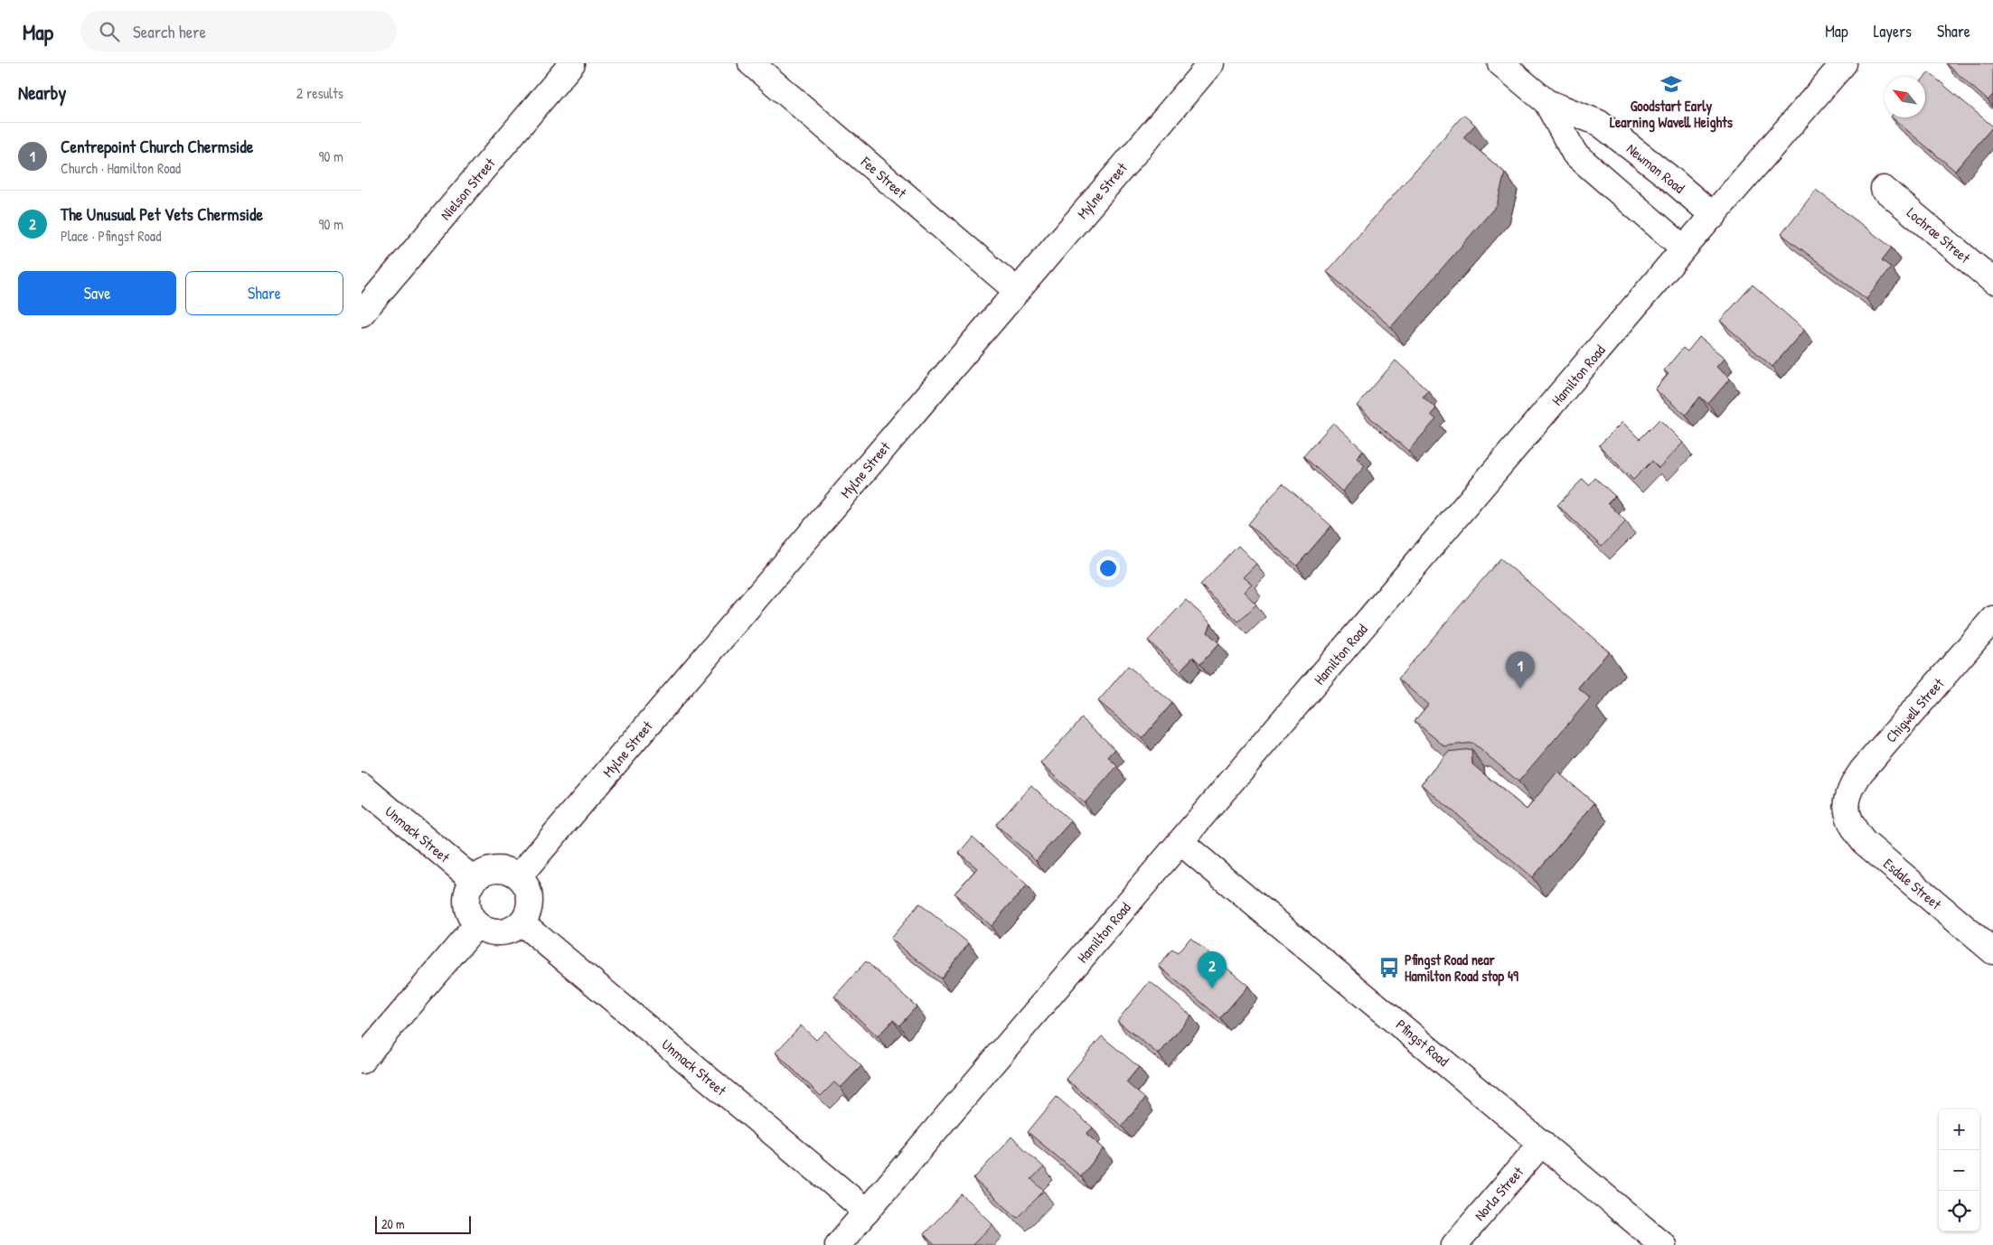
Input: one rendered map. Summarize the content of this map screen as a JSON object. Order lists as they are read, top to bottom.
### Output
{
  "streets": {
    "street": [
      "Newman Road",
      "Fee Street",
      "Nielson Street",
      "Mylne Street",
      "Lochrae Street",
      "Hamilton Road",
      "Chigwell Street",
      "Unmack Street",
      "Esdale Street",
      "Pfingst Road",
      "Norla Street"
    ]
  },
  "crossings": [
    ["Newman Road", "Hamilton Road"],
    ["Fee Street", "Mylne Street"],
    ["Mylne Street", "Unmack Street"],
    ["Hamilton Road", "Unmack Street"],
    ["Hamilton Road", "Pfingst Road"],
    ["Chigwell Street", "Esdale Street"],
    ["Pfingst Road", "Norla Street"]
  ],
  "places": {
    "school or university": ["Goodstart Early Learning Wavell Heights"],
    "bus stop": ["Pfingst Road near Hamilton Road stop 49"]
  },
  "scale_bar": "20 m",
  "north": "top left",
  "page": {
    "header": "Map",
    "search": "Search here",
    "nav": ["Map", "Layers", "Share"],
    "heading": ["Nearby", "2 results"],
    "list": [
      {
        "mark": "1",
        "name": "Centrepoint Church Chermside",
        "note": "Church · Hamilton Road",
        "value": "90 m"
      },
      {
        "mark": "2",
        "name": "The Unusual Pet Vets Chermside",
        "note": "Place · Pfingst Road",
        "value": "90 m"
      }
    ],
    "buttons": ["Save", "Share"],
    "pins": ["1", "2"],
    "map_buttons": ["+", "−"],
    "scale": "20 m"
  }
}
